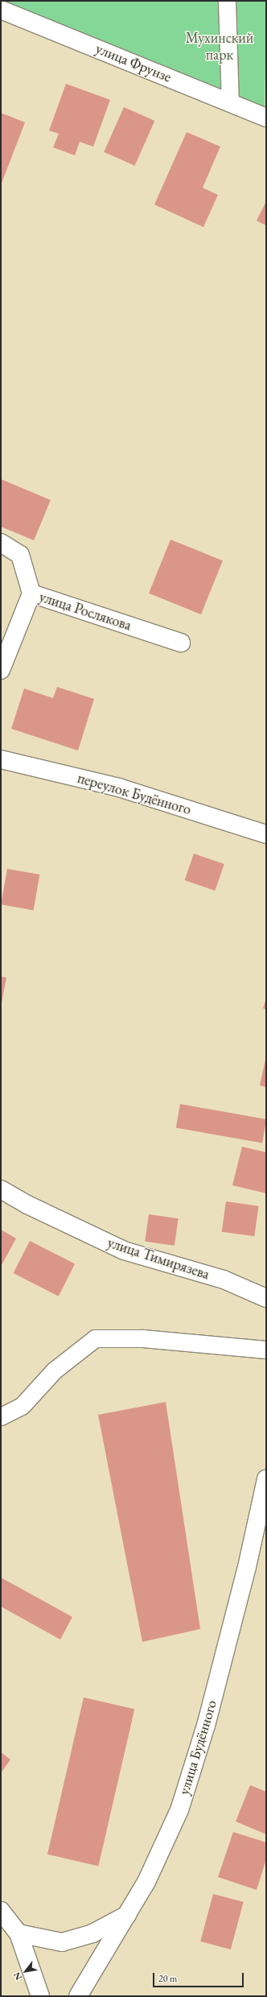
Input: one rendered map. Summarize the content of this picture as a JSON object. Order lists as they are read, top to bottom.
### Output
{
  "streets": {
    "street": [
      "улица Фрунзе",
      "улица Рослякова",
      "переулок Будённого",
      "улица Тимирязева",
      "улица Будённого"
    ]
  },
  "parks": ["Мухинский парк"],
  "scale_bar": "20 m",
  "north": "bottom left"
}
